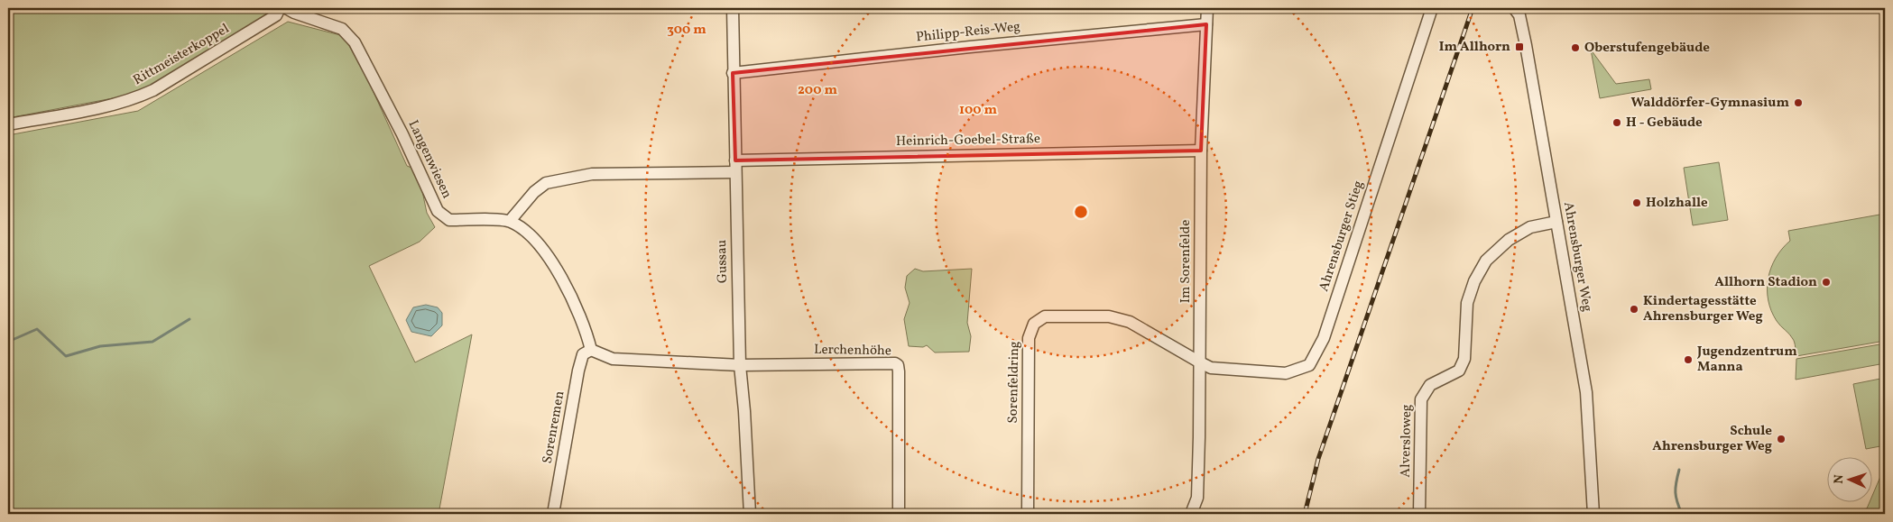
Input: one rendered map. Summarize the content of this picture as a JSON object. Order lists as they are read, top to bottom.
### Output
{
  "streets": {
    "street": [
      "Philipp-Reis-Weg",
      "Rittmeisterkoppel",
      "Heinrich-Goebel-Straße",
      "Langenwiesen",
      "Ahrensburger Stieg",
      "Ahrensburger Weg",
      "Gussau",
      "Im Sorenfelde",
      "Lerchenhöhe",
      "Sorenfeldring",
      "Sorenremen",
      "Alversloweg"
    ]
  },
  "crossings": [
    ["Philipp-Reis-Weg", "Gussau"],
    ["Philipp-Reis-Weg", "Im Sorenfelde"],
    ["Heinrich-Goebel-Straße", "Langenwiesen"],
    ["Heinrich-Goebel-Straße", "Gussau"],
    ["Heinrich-Goebel-Straße", "Im Sorenfelde"],
    ["Ahrensburger Stieg", "Im Sorenfelde"],
    ["Ahrensburger Stieg", "Sorenfeldring"],
    ["Ahrensburger Weg", "Alversloweg"],
    ["Gussau", "Lerchenhöhe"],
    ["Im Sorenfelde", "Sorenfeldring"]
  ],
  "places": {
    "transit": ["Im Allhorn"],
    "other": [
      "Oberstufengebäude",
      "Walddörfer-Gymnasium",
      "H - Gebäude",
      "Holzhalle",
      "Allhorn Stadion",
      "Kindertagesstätte Ahrensburger Weg",
      "Jugendzentrum Manna",
      "Schule Ahrensburger Weg"
    ]
  },
  "north": "left",
  "rings": ["300 m", "200 m", "100 m"]
}
